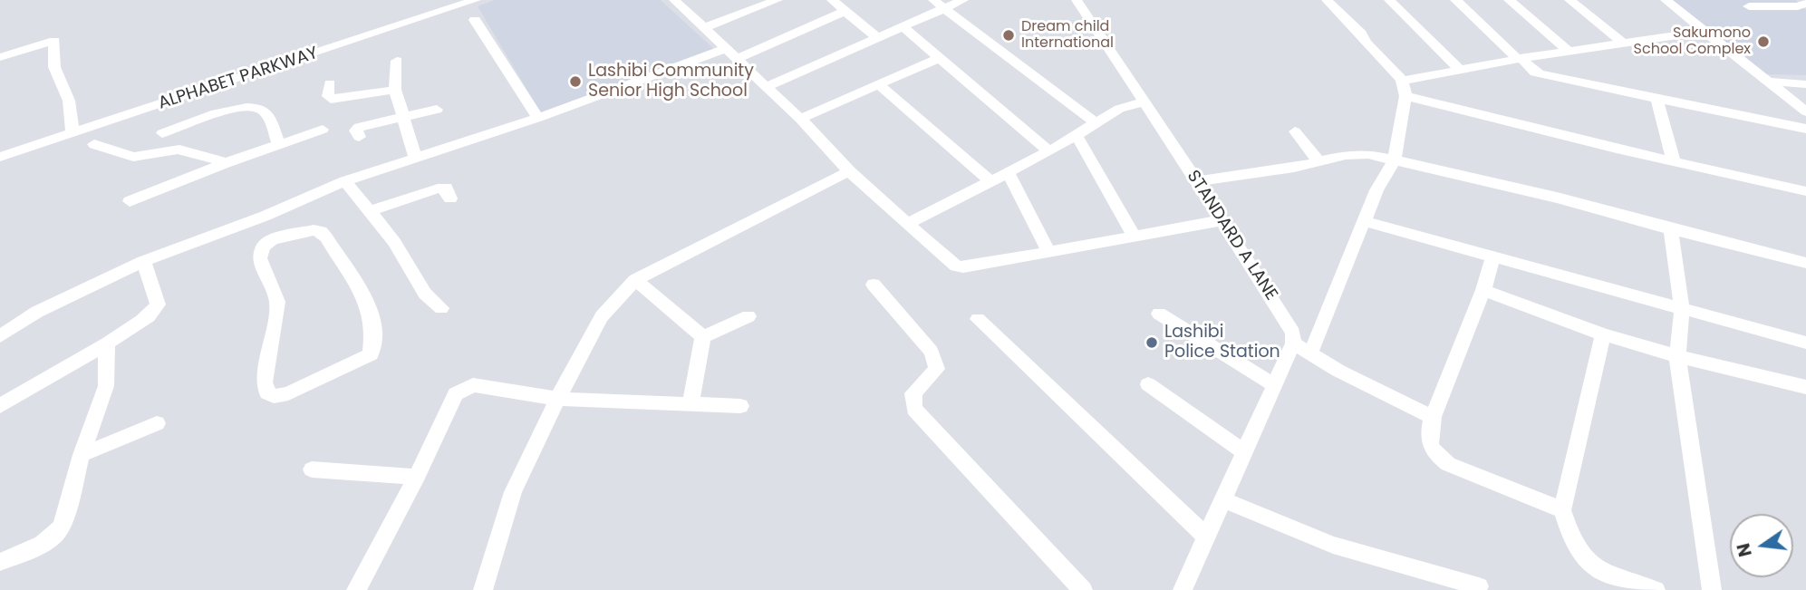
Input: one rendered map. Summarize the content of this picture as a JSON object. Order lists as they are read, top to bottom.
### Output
{
  "streets": {
    "street": ["ALPHABET PARKWAY", "STANDARD A LANE"]
  },
  "places": [
    "Dream child International",
    "Sakumono School Complex",
    "Lashibi Community Senior High School",
    "Lashibi Police Station"
  ],
  "north": "left"
}
